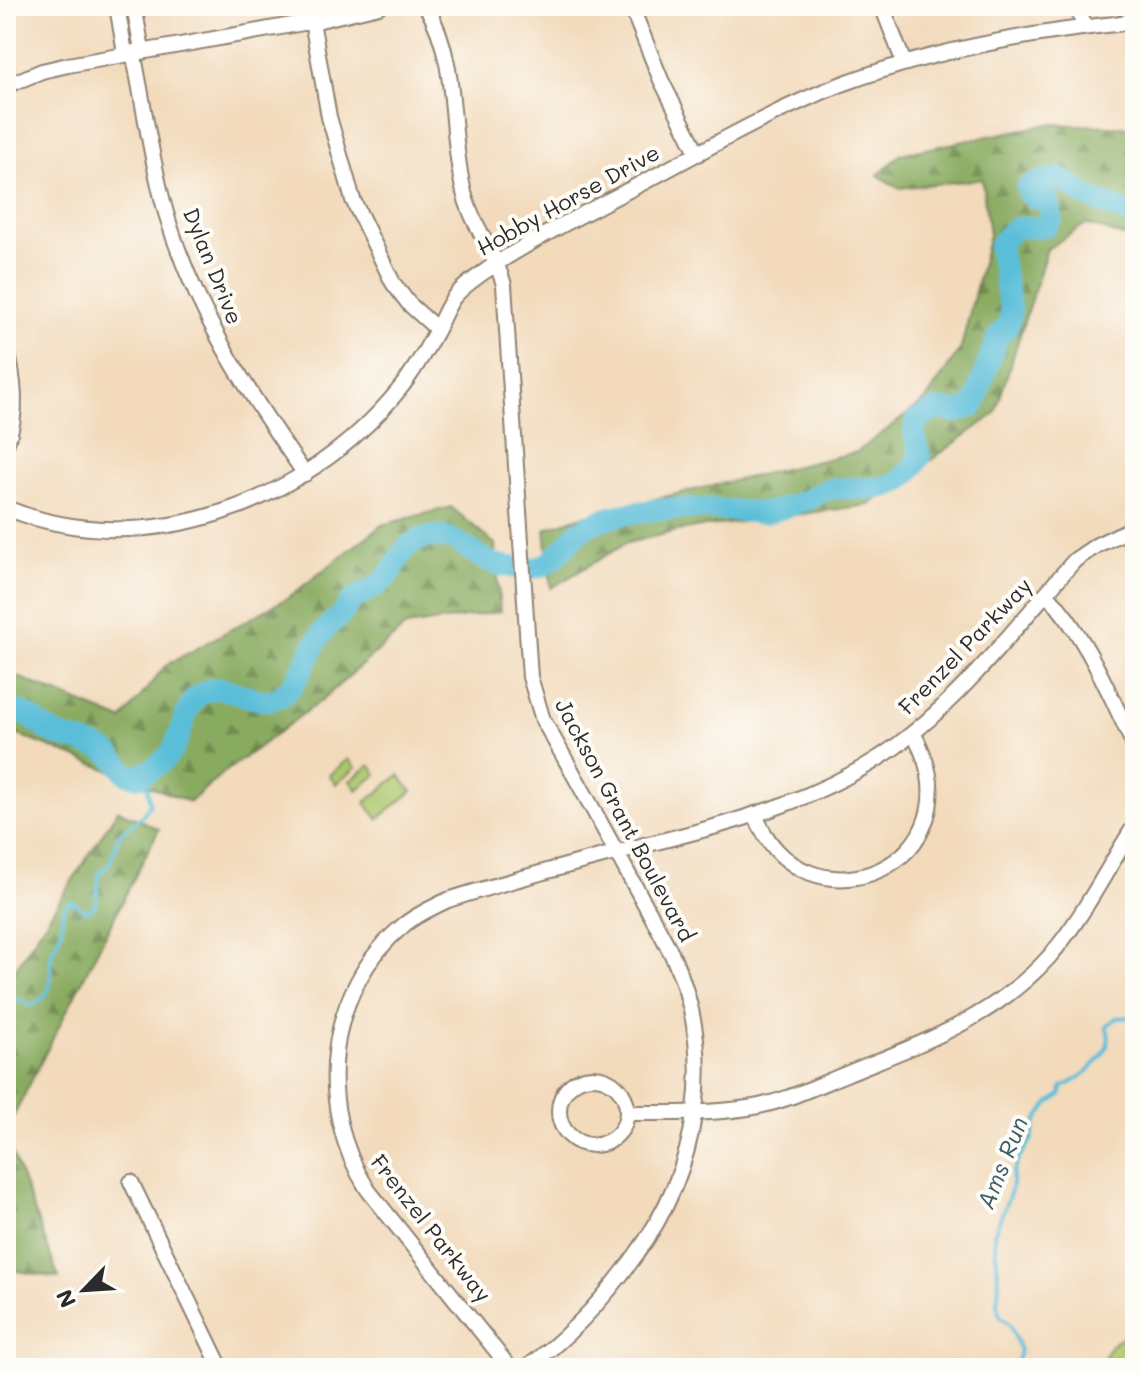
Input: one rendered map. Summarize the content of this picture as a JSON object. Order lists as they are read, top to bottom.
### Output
{
  "streets": {
    "street": [
      "Hobby Horse Drive",
      "Dylan Drive",
      "Frenzel Parkway",
      "Jackson Grant Boulevard"
    ]
  },
  "crossings": [
    ["Hobby Horse Drive", "Dylan Drive"],
    ["Hobby Horse Drive", "Jackson Grant Boulevard"],
    ["Frenzel Parkway", "Jackson Grant Boulevard"]
  ],
  "water": ["Ams Run"],
  "north": "bottom left"
}
